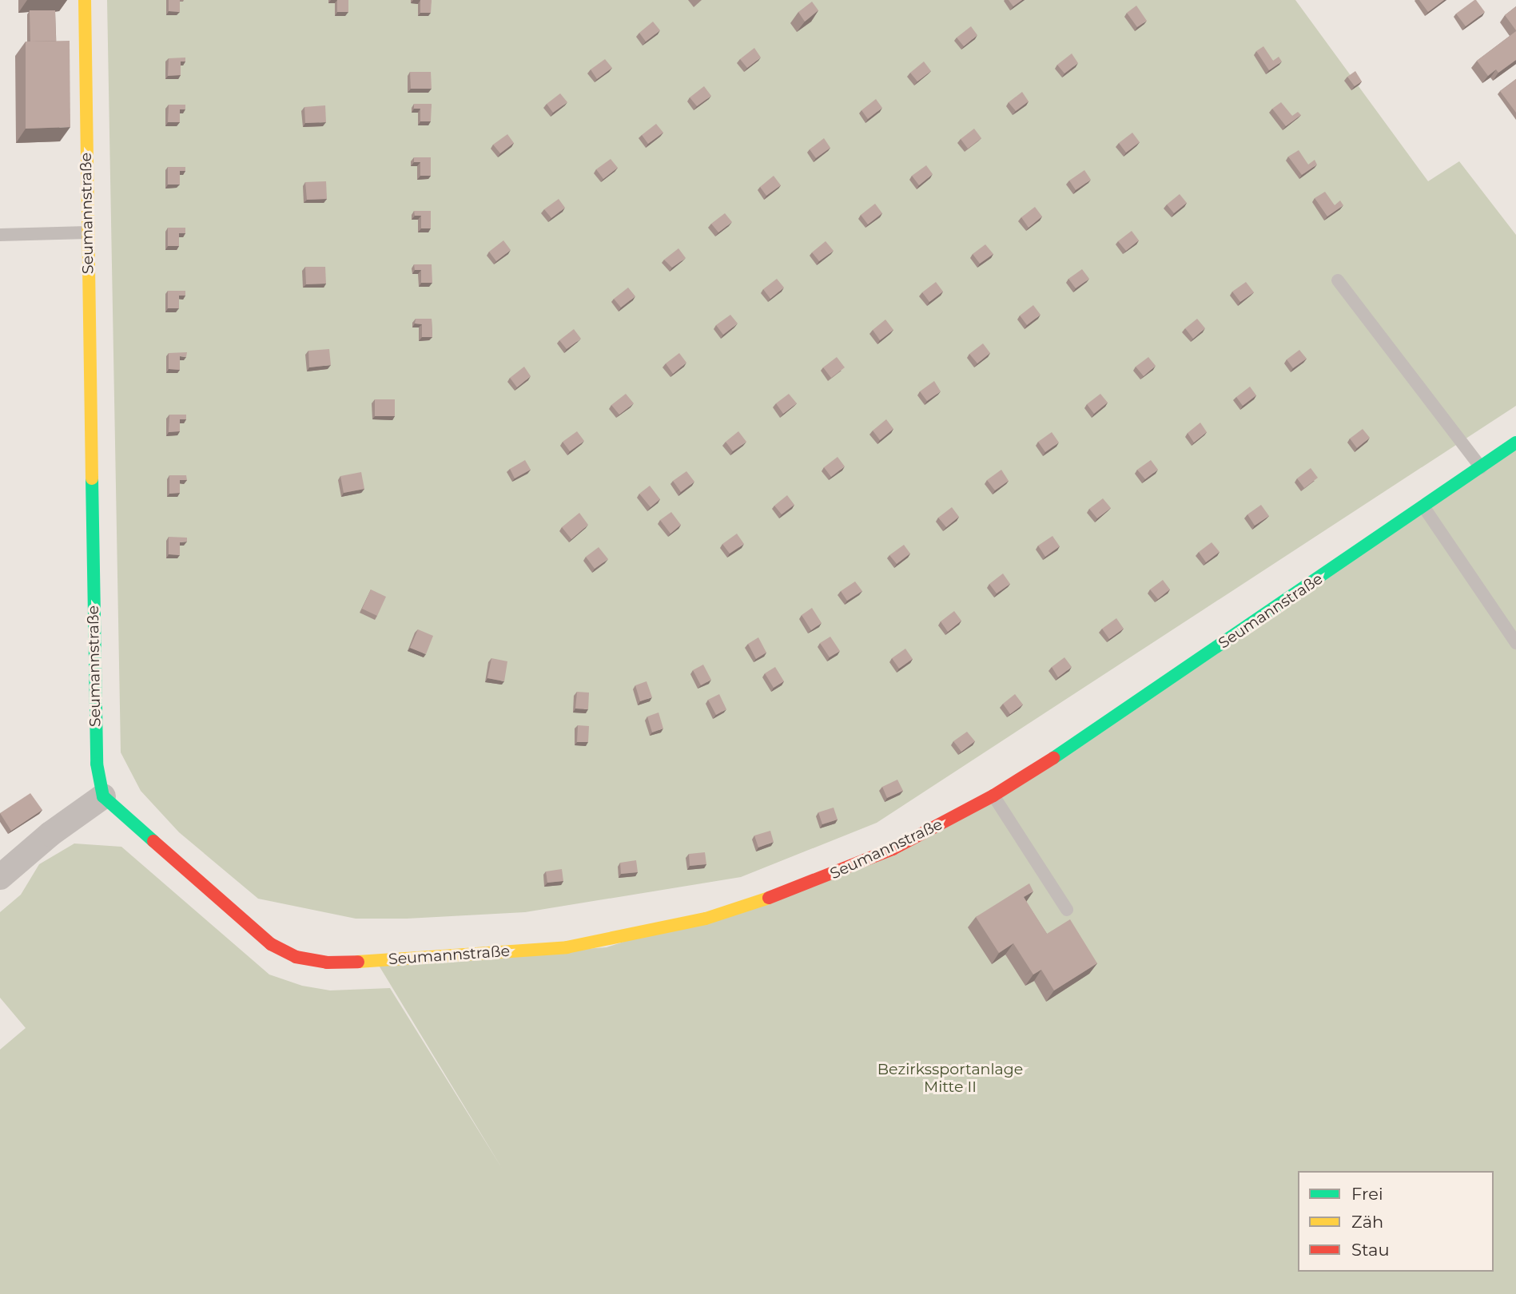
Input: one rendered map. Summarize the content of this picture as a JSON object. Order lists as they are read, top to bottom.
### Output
{
  "streets": {
    "street": ["Seumannstraße"]
  },
  "parks": ["Bezirkssportanlage Mitte II"],
  "legend": ["Frei", "Zäh", "Stau"]
}
